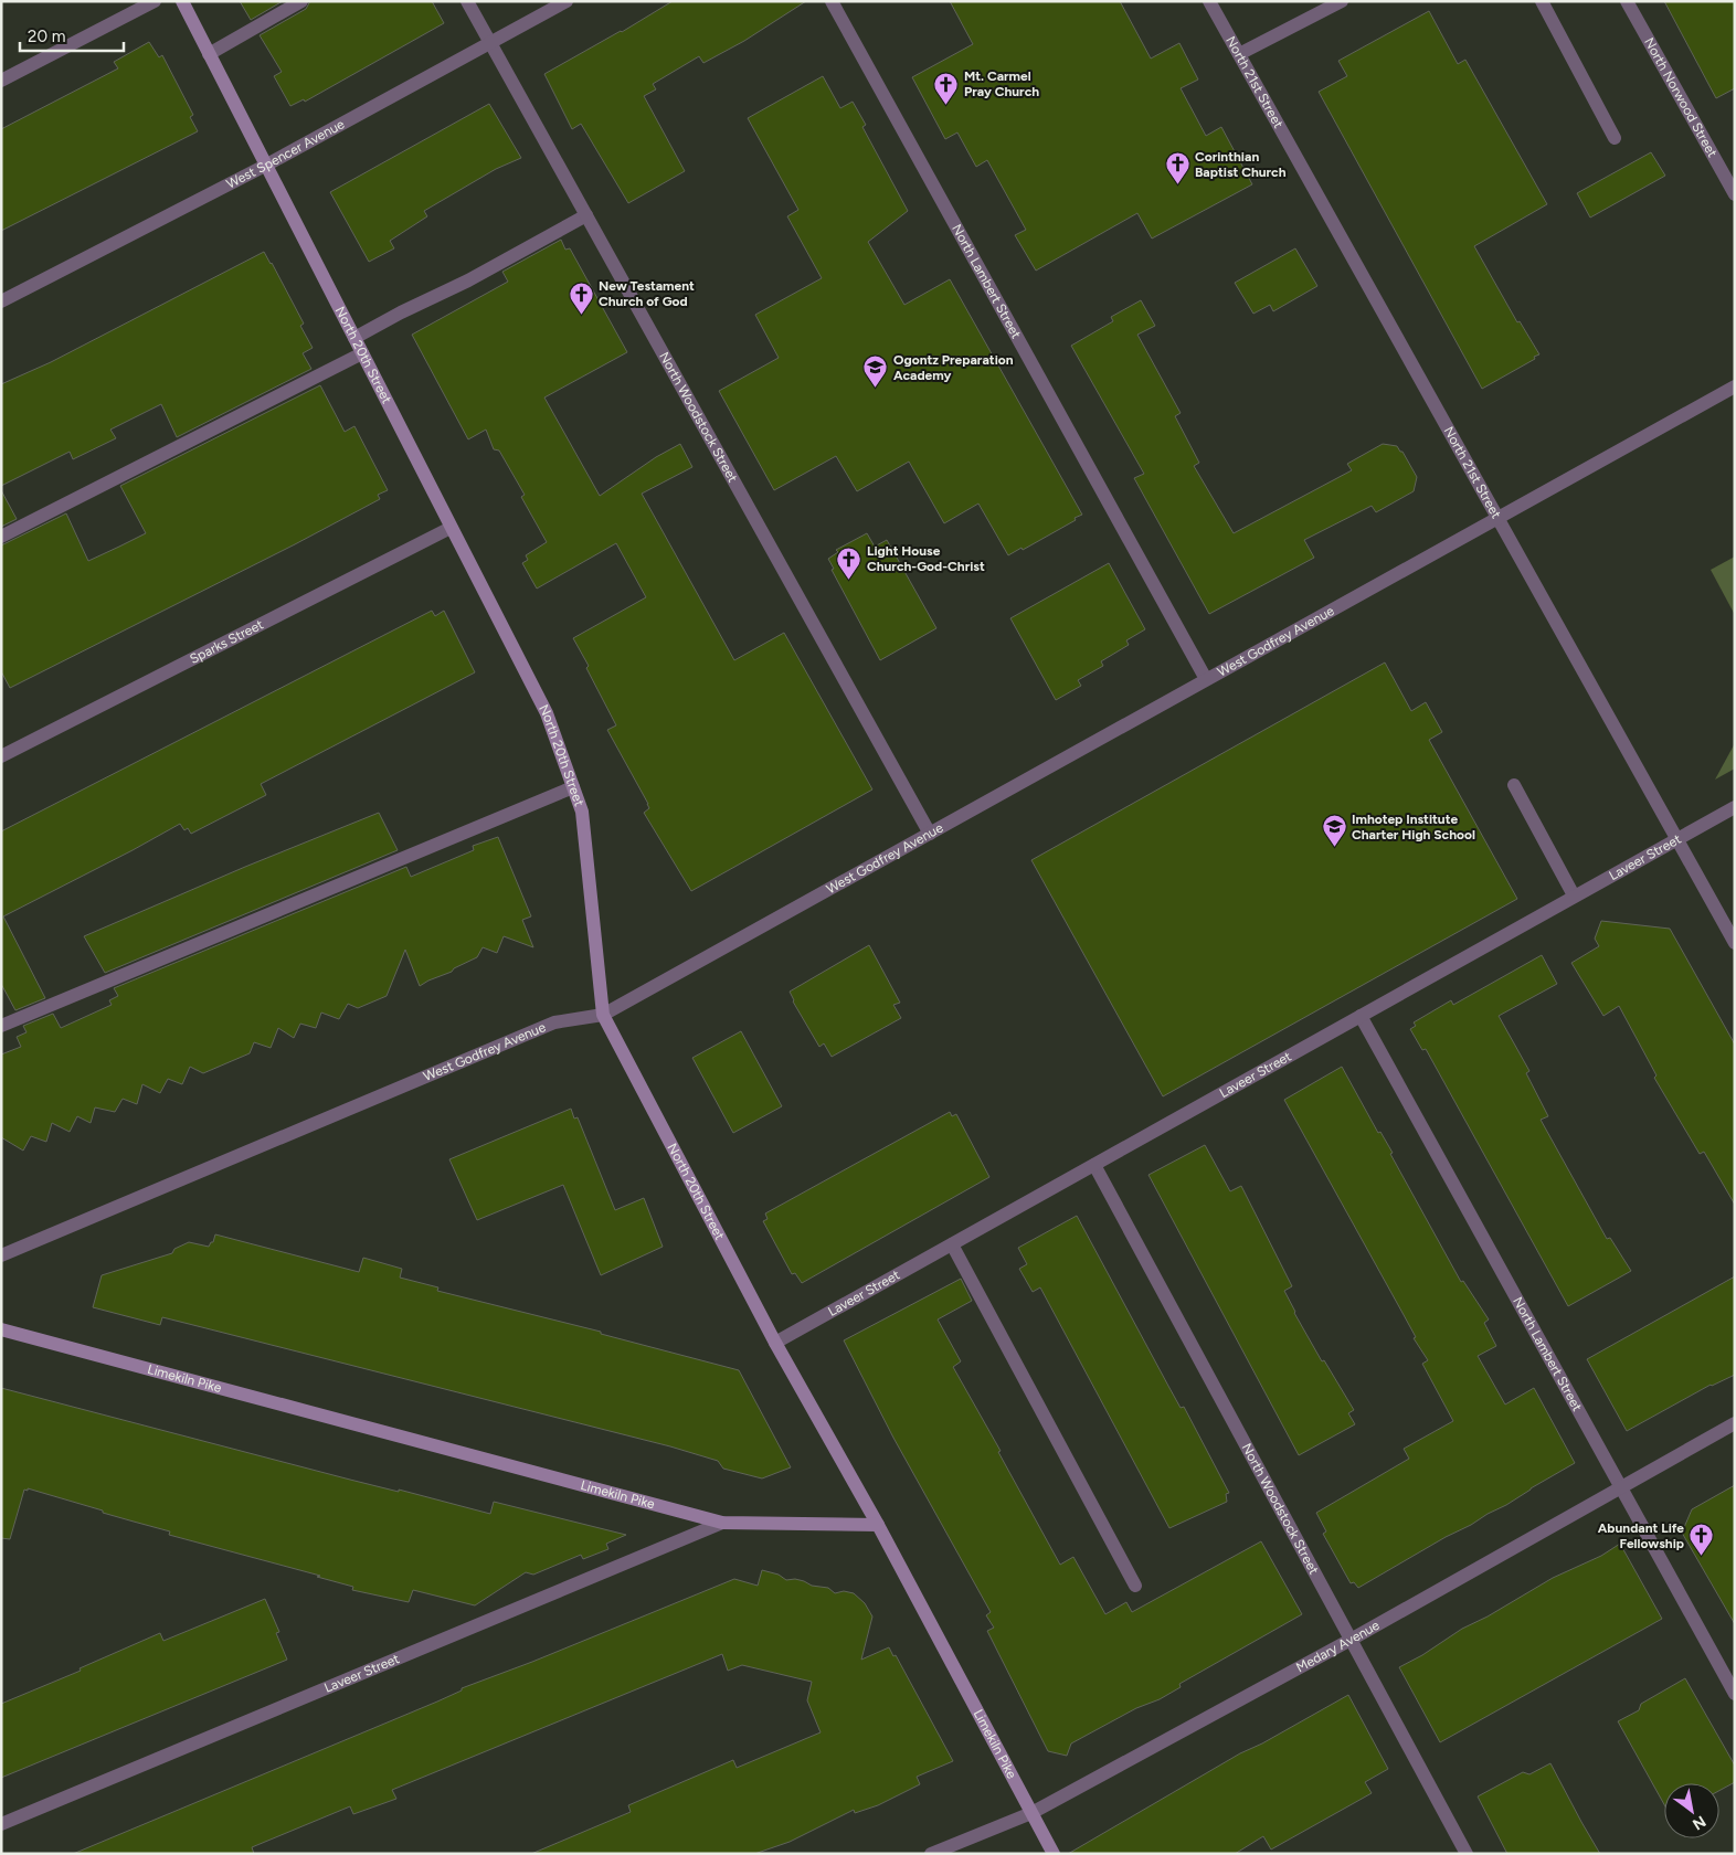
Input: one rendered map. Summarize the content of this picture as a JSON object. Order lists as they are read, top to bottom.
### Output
{
  "streets": {
    "street": [
      "North 21st Street",
      "North Norwood Street",
      "West Spencer Avenue",
      "North Lambert Street",
      "North 20th Street",
      "North Woodstock Street",
      "West Godfrey Avenue",
      "Sparks Street",
      "Laveer Street",
      "Limekiln Pike",
      "Medary Avenue"
    ]
  },
  "crossings": [
    ["North 21st Street", "West Godfrey Avenue"],
    ["North 21st Street", "Laveer Street"],
    ["West Spencer Avenue", "North 20th Street"],
    ["West Spencer Avenue", "North Woodstock Street"],
    ["North Lambert Street", "West Godfrey Avenue"],
    ["North Lambert Street", "Laveer Street"],
    ["North Lambert Street", "Medary Avenue"],
    ["North 20th Street", "West Godfrey Avenue"],
    ["North 20th Street", "Sparks Street"],
    ["North 20th Street", "Laveer Street"],
    ["North 20th Street", "Limekiln Pike"],
    ["North Woodstock Street", "West Godfrey Avenue"],
    ["North Woodstock Street", "Laveer Street"],
    ["North Woodstock Street", "Medary Avenue"],
    ["Laveer Street", "Limekiln Pike"],
    ["Limekiln Pike", "Medary Avenue"]
  ],
  "places": {
    "church": [
      "Mt. Carmel Pray Church",
      "Corinthian Baptist Church",
      "New Testament Church of God",
      "Light House Church-God-Christ",
      "Abundant Life Fellowship"
    ],
    "school or university": ["Ogontz Preparation Academy", "Imhotep Institute Charter High School"]
  },
  "scale_bar": "20 m",
  "north": "bottom right"
}
